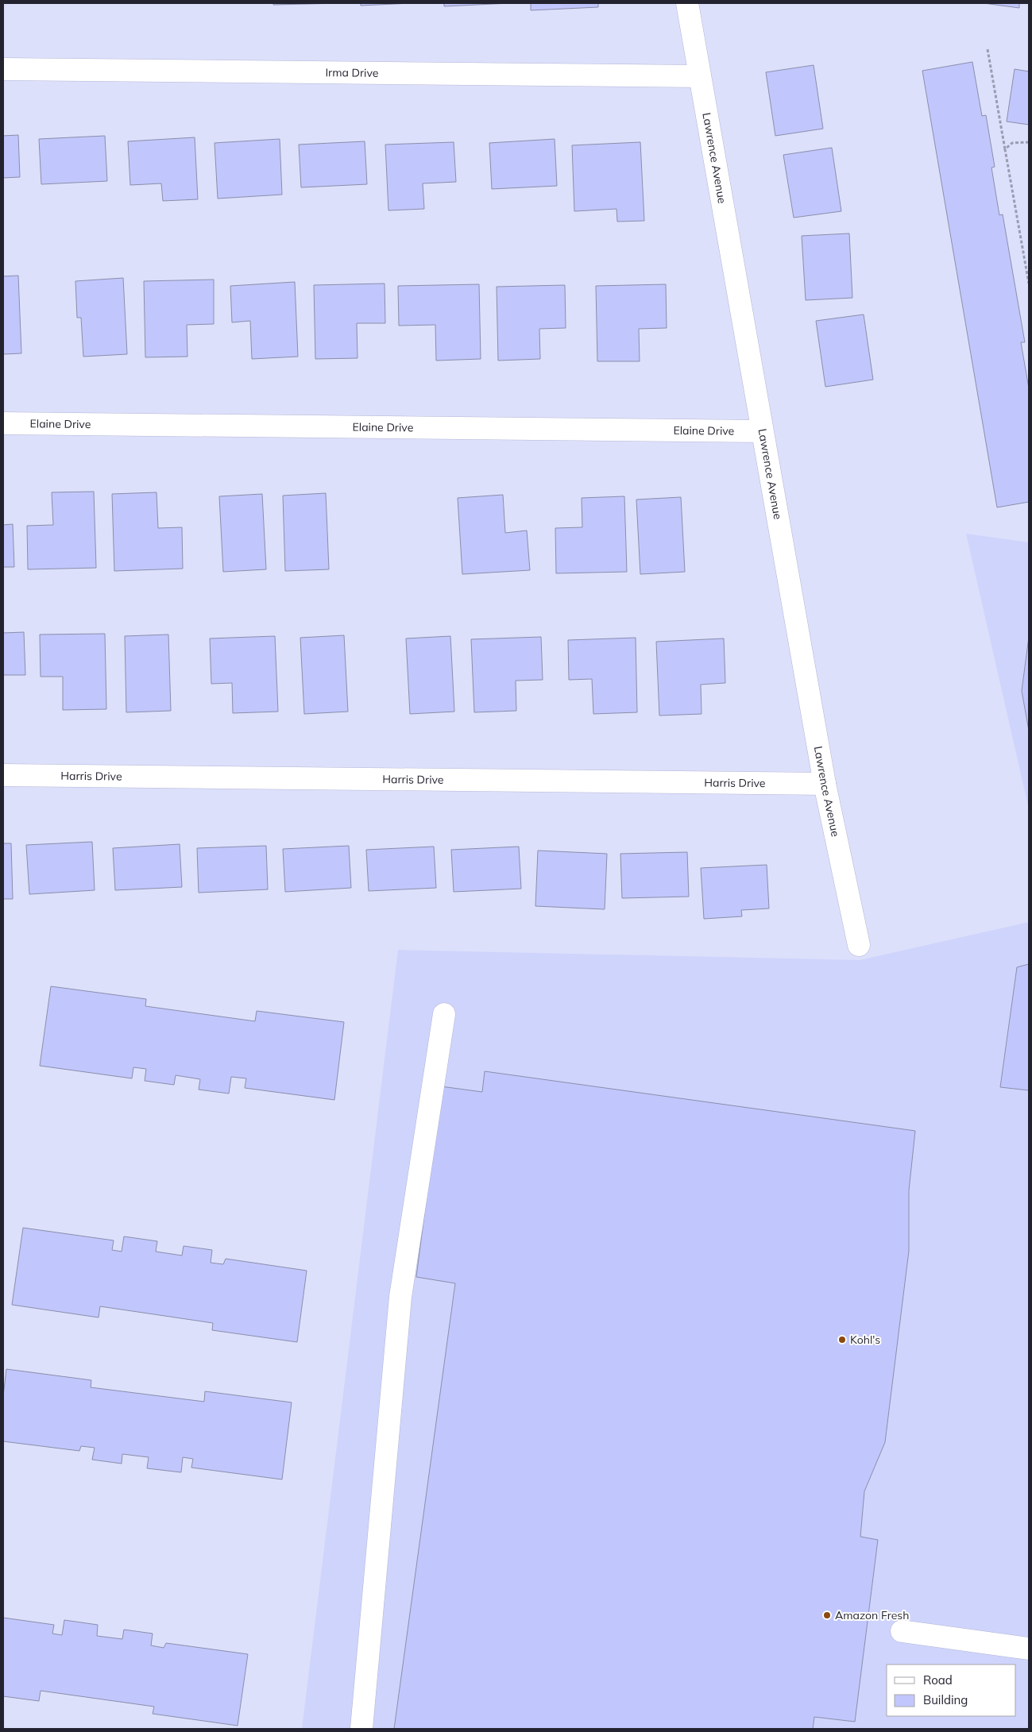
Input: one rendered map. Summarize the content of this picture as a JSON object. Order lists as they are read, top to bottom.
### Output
{
  "streets": {
    "street": [
      "Irma Drive",
      "Lawrence Avenue",
      "Elaine Drive",
      "Harris Drive"
    ]
  },
  "crossings": [
    ["Irma Drive", "Lawrence Avenue"],
    ["Lawrence Avenue", "Elaine Drive"],
    ["Lawrence Avenue", "Harris Drive"]
  ],
  "places": ["Kohl's", "Amazon Fresh"],
  "legend": ["Road", "Building"]
}
